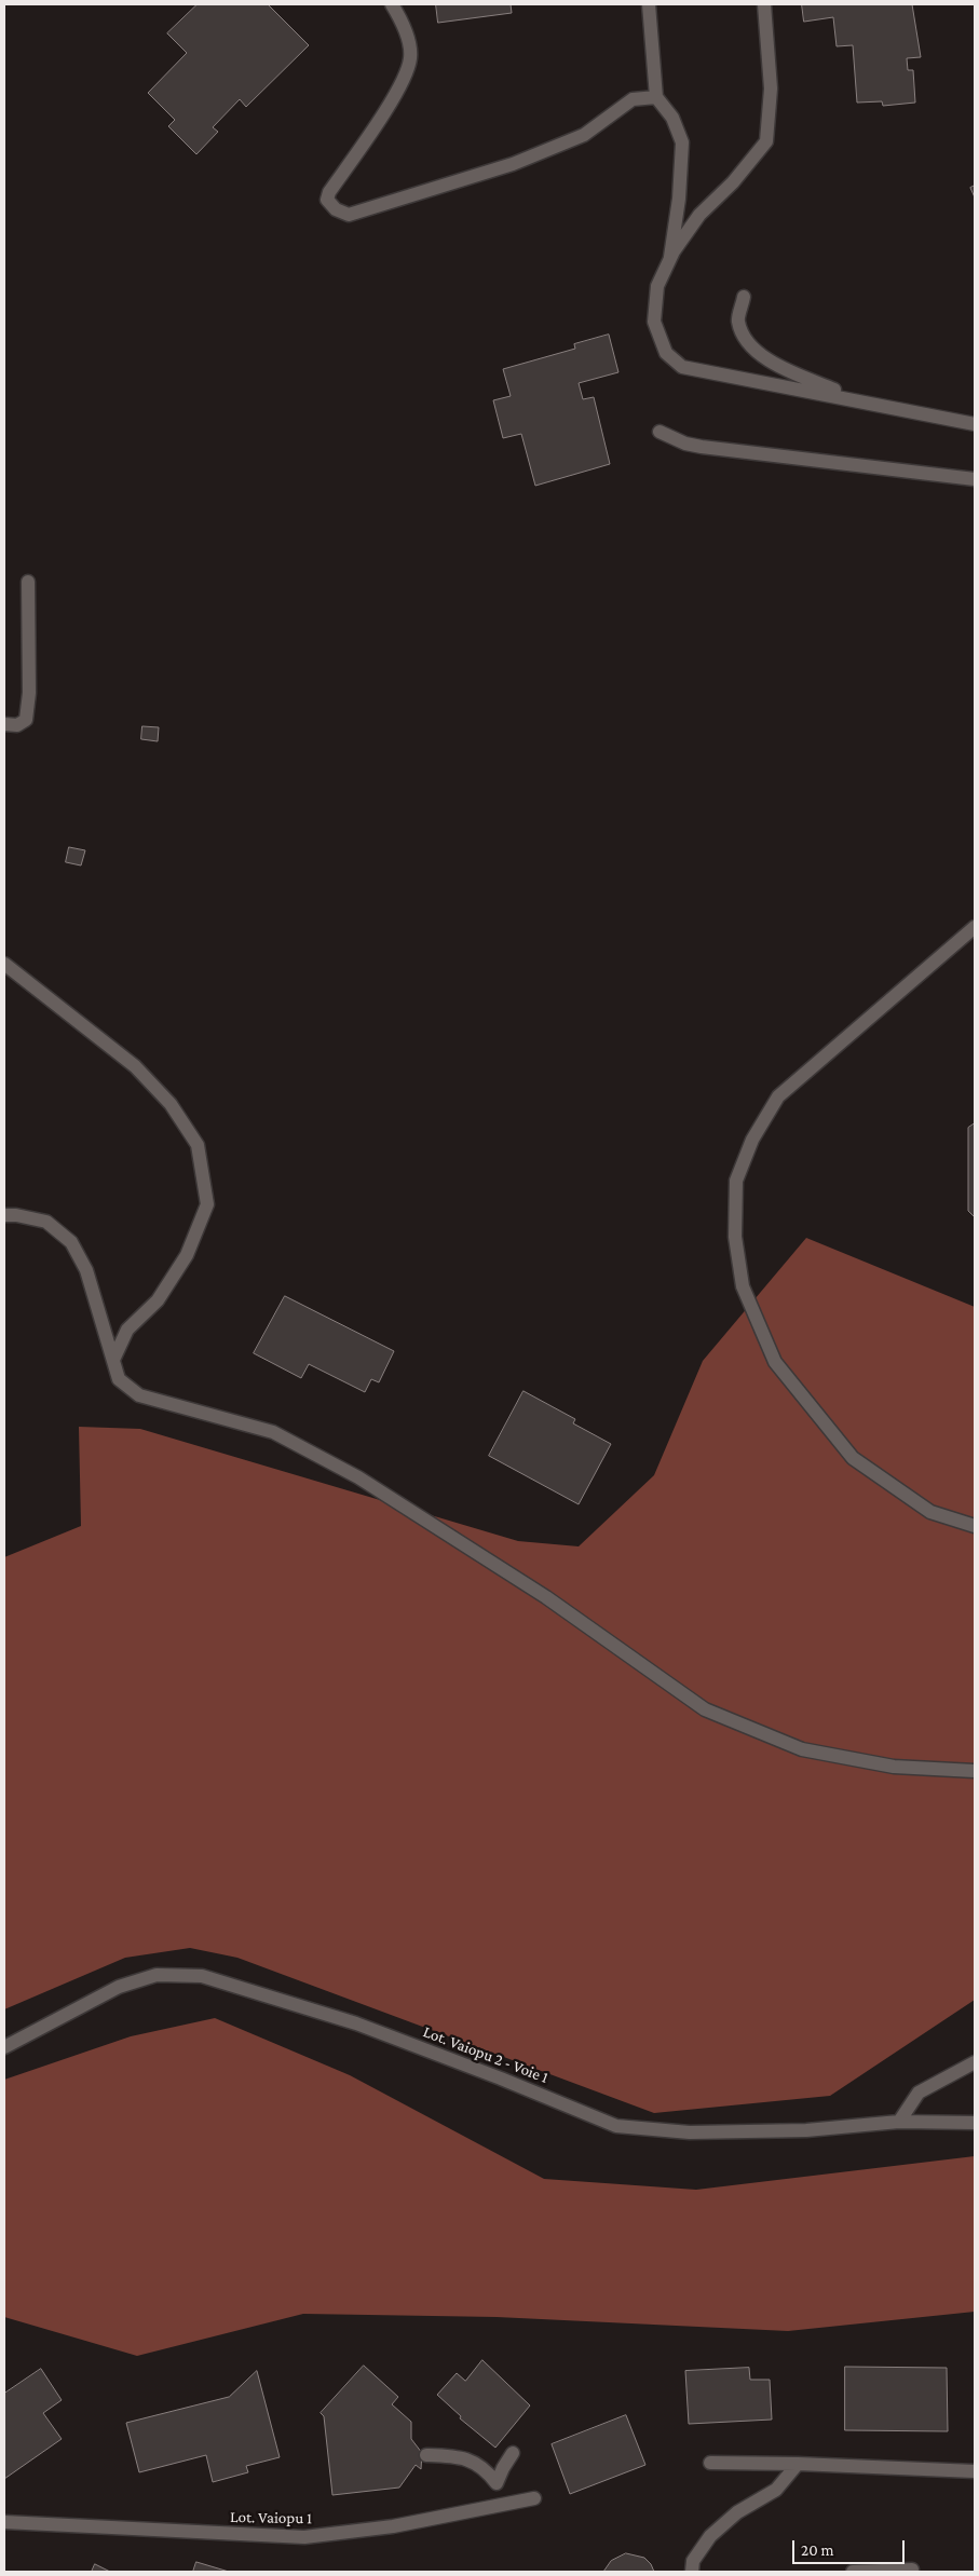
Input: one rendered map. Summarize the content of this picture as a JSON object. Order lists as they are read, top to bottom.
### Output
{
  "streets": {
    "street": ["Lot. Vaiopu 2 - Voie 1", "Lot. Vaiopu 1"]
  },
  "scale_bar": "20 m"
}
